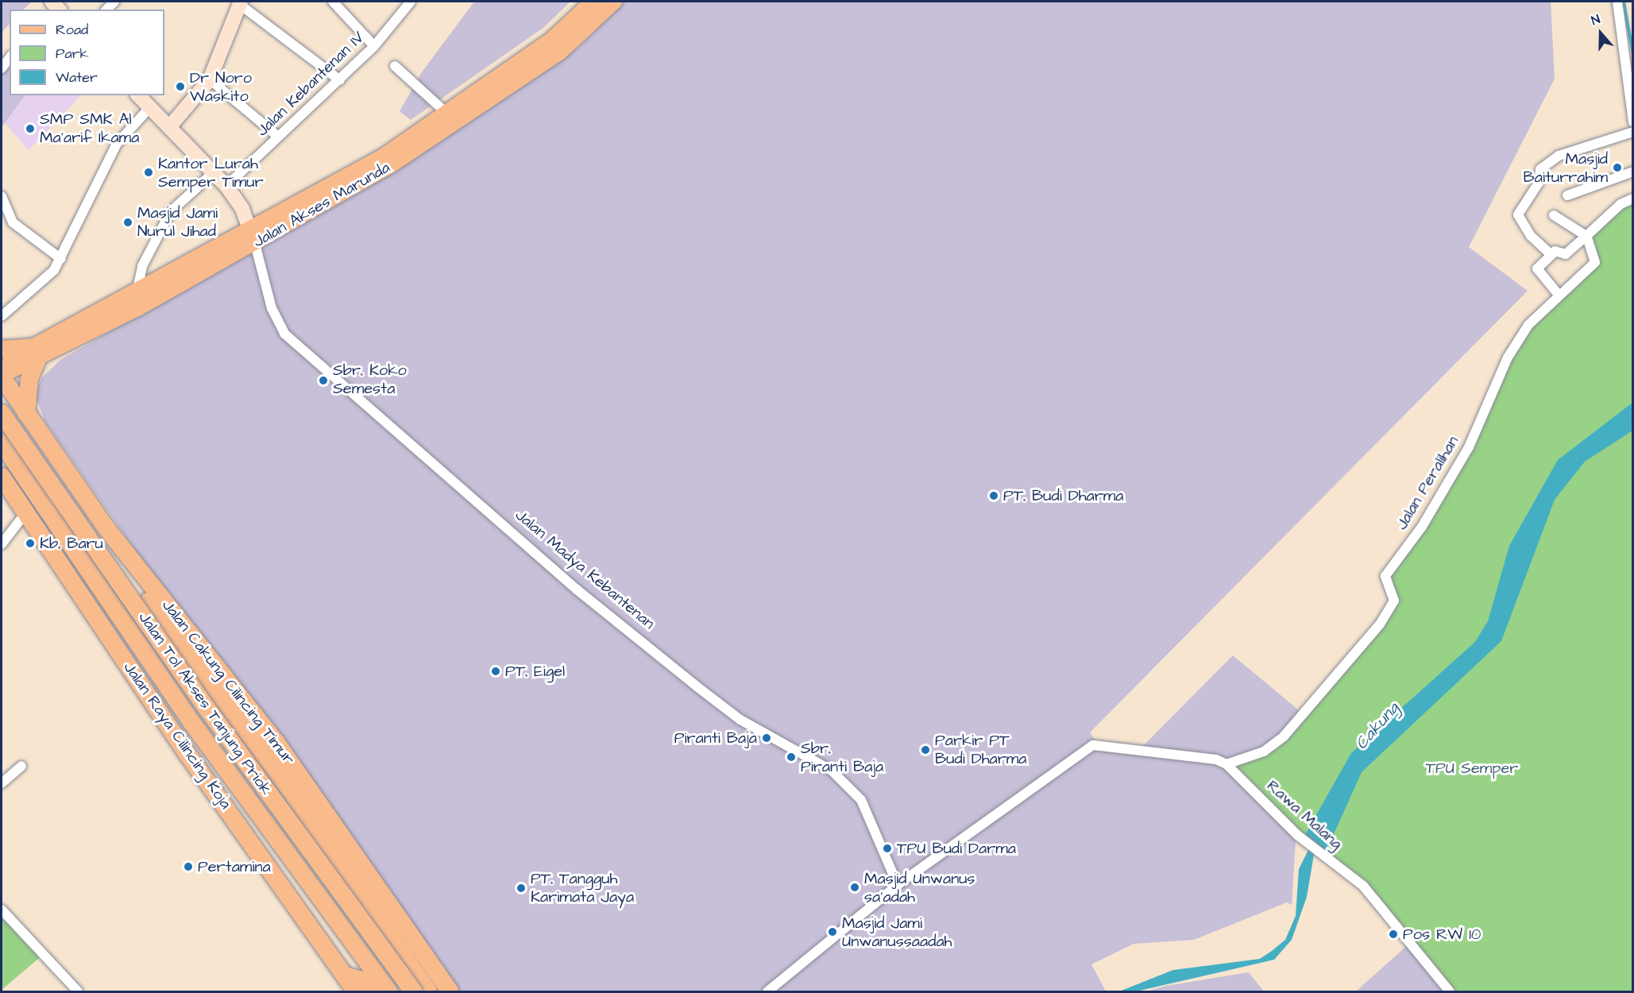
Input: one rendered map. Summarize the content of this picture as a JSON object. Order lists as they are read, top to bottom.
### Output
{
  "streets": {
    "highway": ["Jalan Cakung Cilincing Timur", "Jalan Tol Akses Tanjung Priok", "Jalan Raya Cilincing Koja"],
    "main road": ["Jalan Akses Marunda"],
    "street": [
      "Jalan Kebantenan IV",
      "Jalan Peralihan",
      "Jalan Madya Kebantenan",
      "Rawa Malang"
    ]
  },
  "crossings": [
    ["Jalan Kebantenan IV", "Jalan Madya Kebantenan"],
    ["Jalan Akses Marunda", "Jalan Madya Kebantenan"],
    ["Jalan Akses Marunda", "Jalan Cakung Cilincing Timur"],
    ["Jalan Peralihan", "Rawa Malang"]
  ],
  "water": ["Cakung"],
  "parks": ["TPU Semper"],
  "places": [
    "Dr Noro Waskito",
    "SMP SMK Al Ma'arif Ikama",
    "Masjid Baiturrahim",
    "Kantor Lurah Semper Timur",
    "Masjid Jami Nurul Jihad",
    "Sbr. Koko Semesta",
    "PT. Budi Dharma",
    "Kb. Baru",
    "PT. Eigel",
    "Piranti Baja",
    "Parkir PT Budi Dharma",
    "Sbr. Piranti Baja",
    "TPU Budi Darma",
    "Pertamina",
    "Masjid Unwanus sa'adah",
    "PT. Tangguh Karimata Jaya",
    "Masjid Jami Unwanussaadah",
    "Pos RW 10"
  ],
  "legend": ["Road", "Park", "Water"],
  "north": "top"
}
